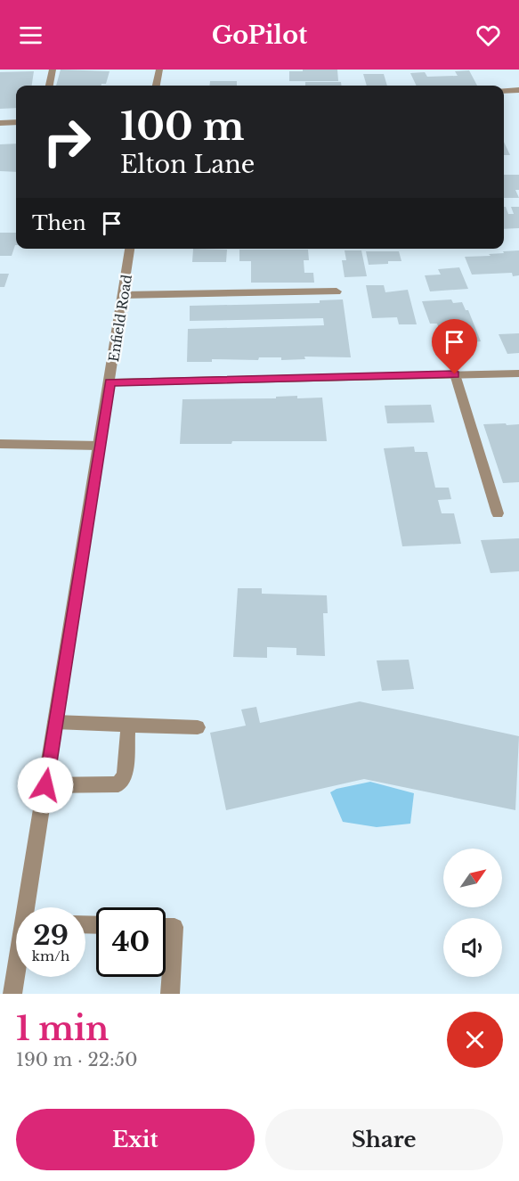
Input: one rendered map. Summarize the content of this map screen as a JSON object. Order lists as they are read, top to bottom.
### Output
{
  "streets": {
    "street": ["Enfield Road"]
  },
  "north": "top right",
  "page": {
    "header": "GoPilot",
    "turn": ["100 m", "Elton Lane"],
    "then": "Then",
    "speed": "29 km/h",
    "limit": "40",
    "heading": ["1 min", "190 m · 22:50"],
    "buttons": ["Exit", "Share"]
  }
}
